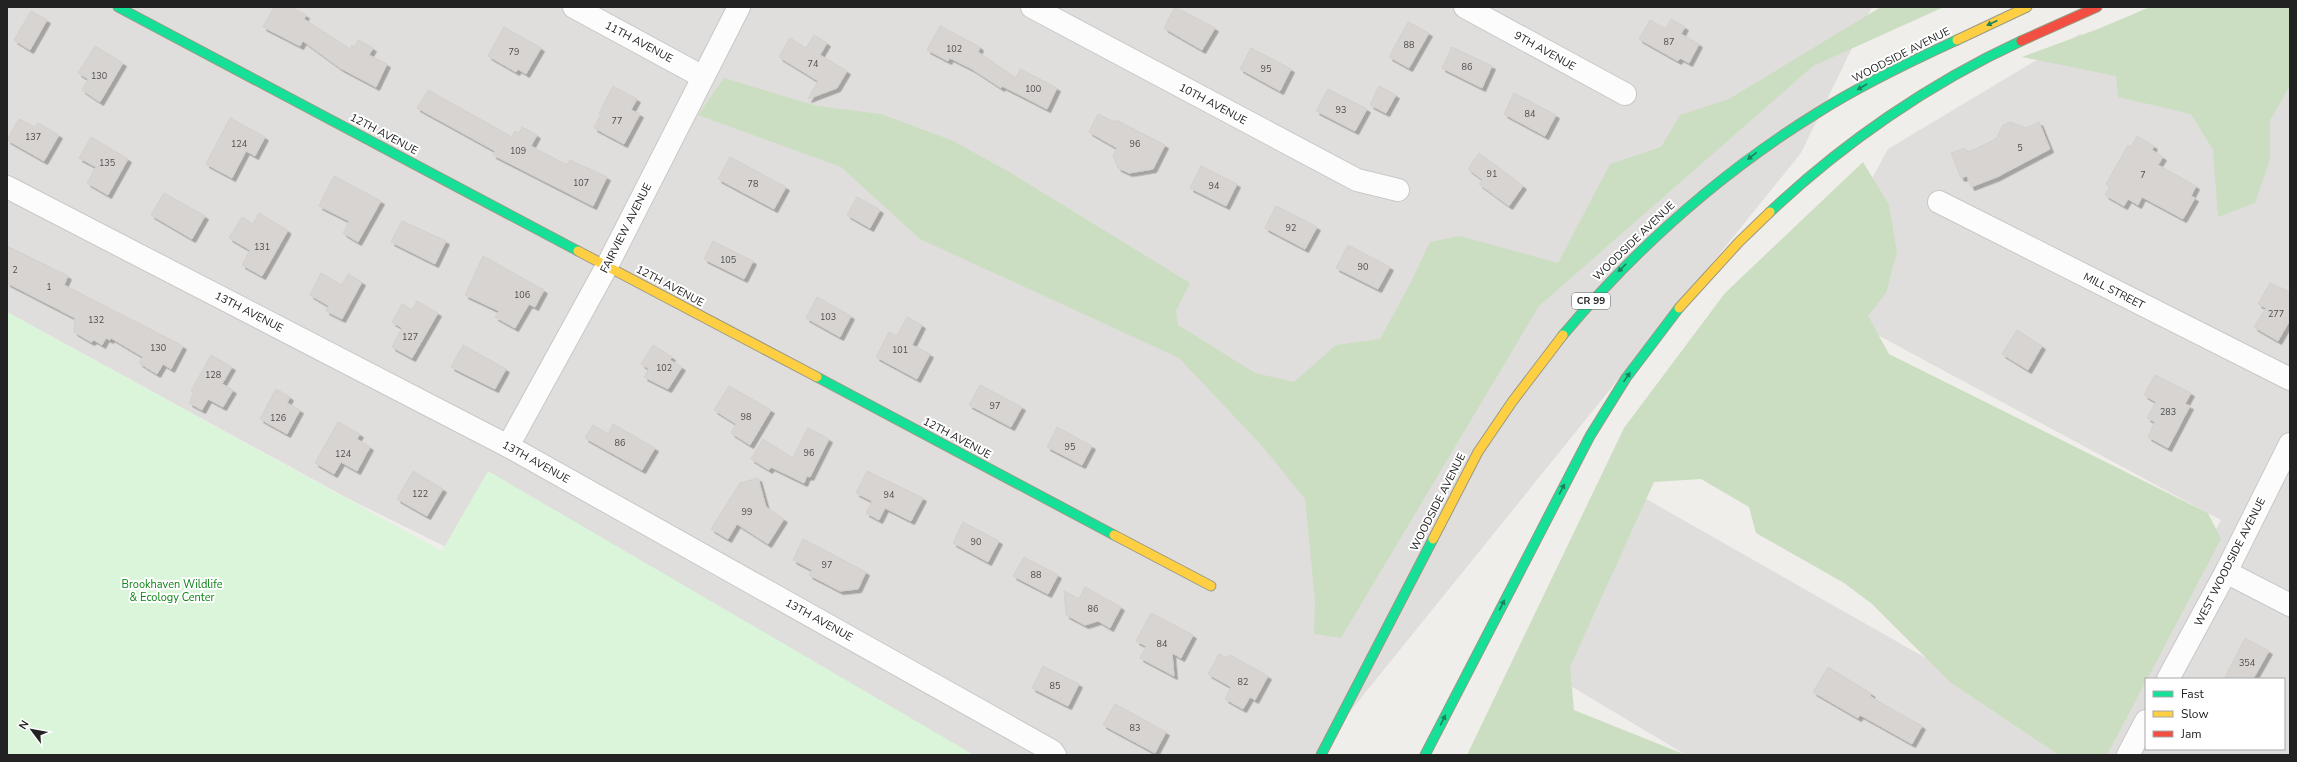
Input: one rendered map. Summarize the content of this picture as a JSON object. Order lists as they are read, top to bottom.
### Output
{
  "streets": {
    "main road": ["WOODSIDE AVENUE", "12TH AVENUE", "CR 99"],
    "street": [
      "11TH AVENUE",
      "9TH AVENUE",
      "10TH AVENUE",
      "FAIRVIEW AVENUE",
      "MILL STREET",
      "13TH AVENUE",
      "WEST WOODSIDE AVENUE"
    ]
  },
  "crossings": [
    ["11TH AVENUE", "FAIRVIEW AVENUE"],
    ["12TH AVENUE", "FAIRVIEW AVENUE"],
    ["FAIRVIEW AVENUE", "13TH AVENUE"]
  ],
  "parks": ["Brookhaven Wildlife & Ecology Center"],
  "house_numbers": [
    "87",
    "88",
    "102",
    "79",
    "74",
    "86",
    "95",
    "130",
    "100",
    "93",
    "84",
    "77",
    "137",
    "124",
    "96",
    "5",
    "109",
    "135",
    "91",
    "7",
    "107",
    "78",
    "94",
    "92",
    "131",
    "105",
    "90",
    "2",
    "1",
    "106",
    "277",
    "103",
    "132",
    "127",
    "130",
    "101",
    "102",
    "128",
    "97",
    "283",
    "98",
    "126",
    "86",
    "95",
    "96",
    "124",
    "122",
    "94",
    "99",
    "90",
    "97",
    "88",
    "86",
    "84",
    "354",
    "82",
    "85",
    "83"
  ],
  "legend": ["Fast", "Slow", "Jam"],
  "north": "top left"
}
